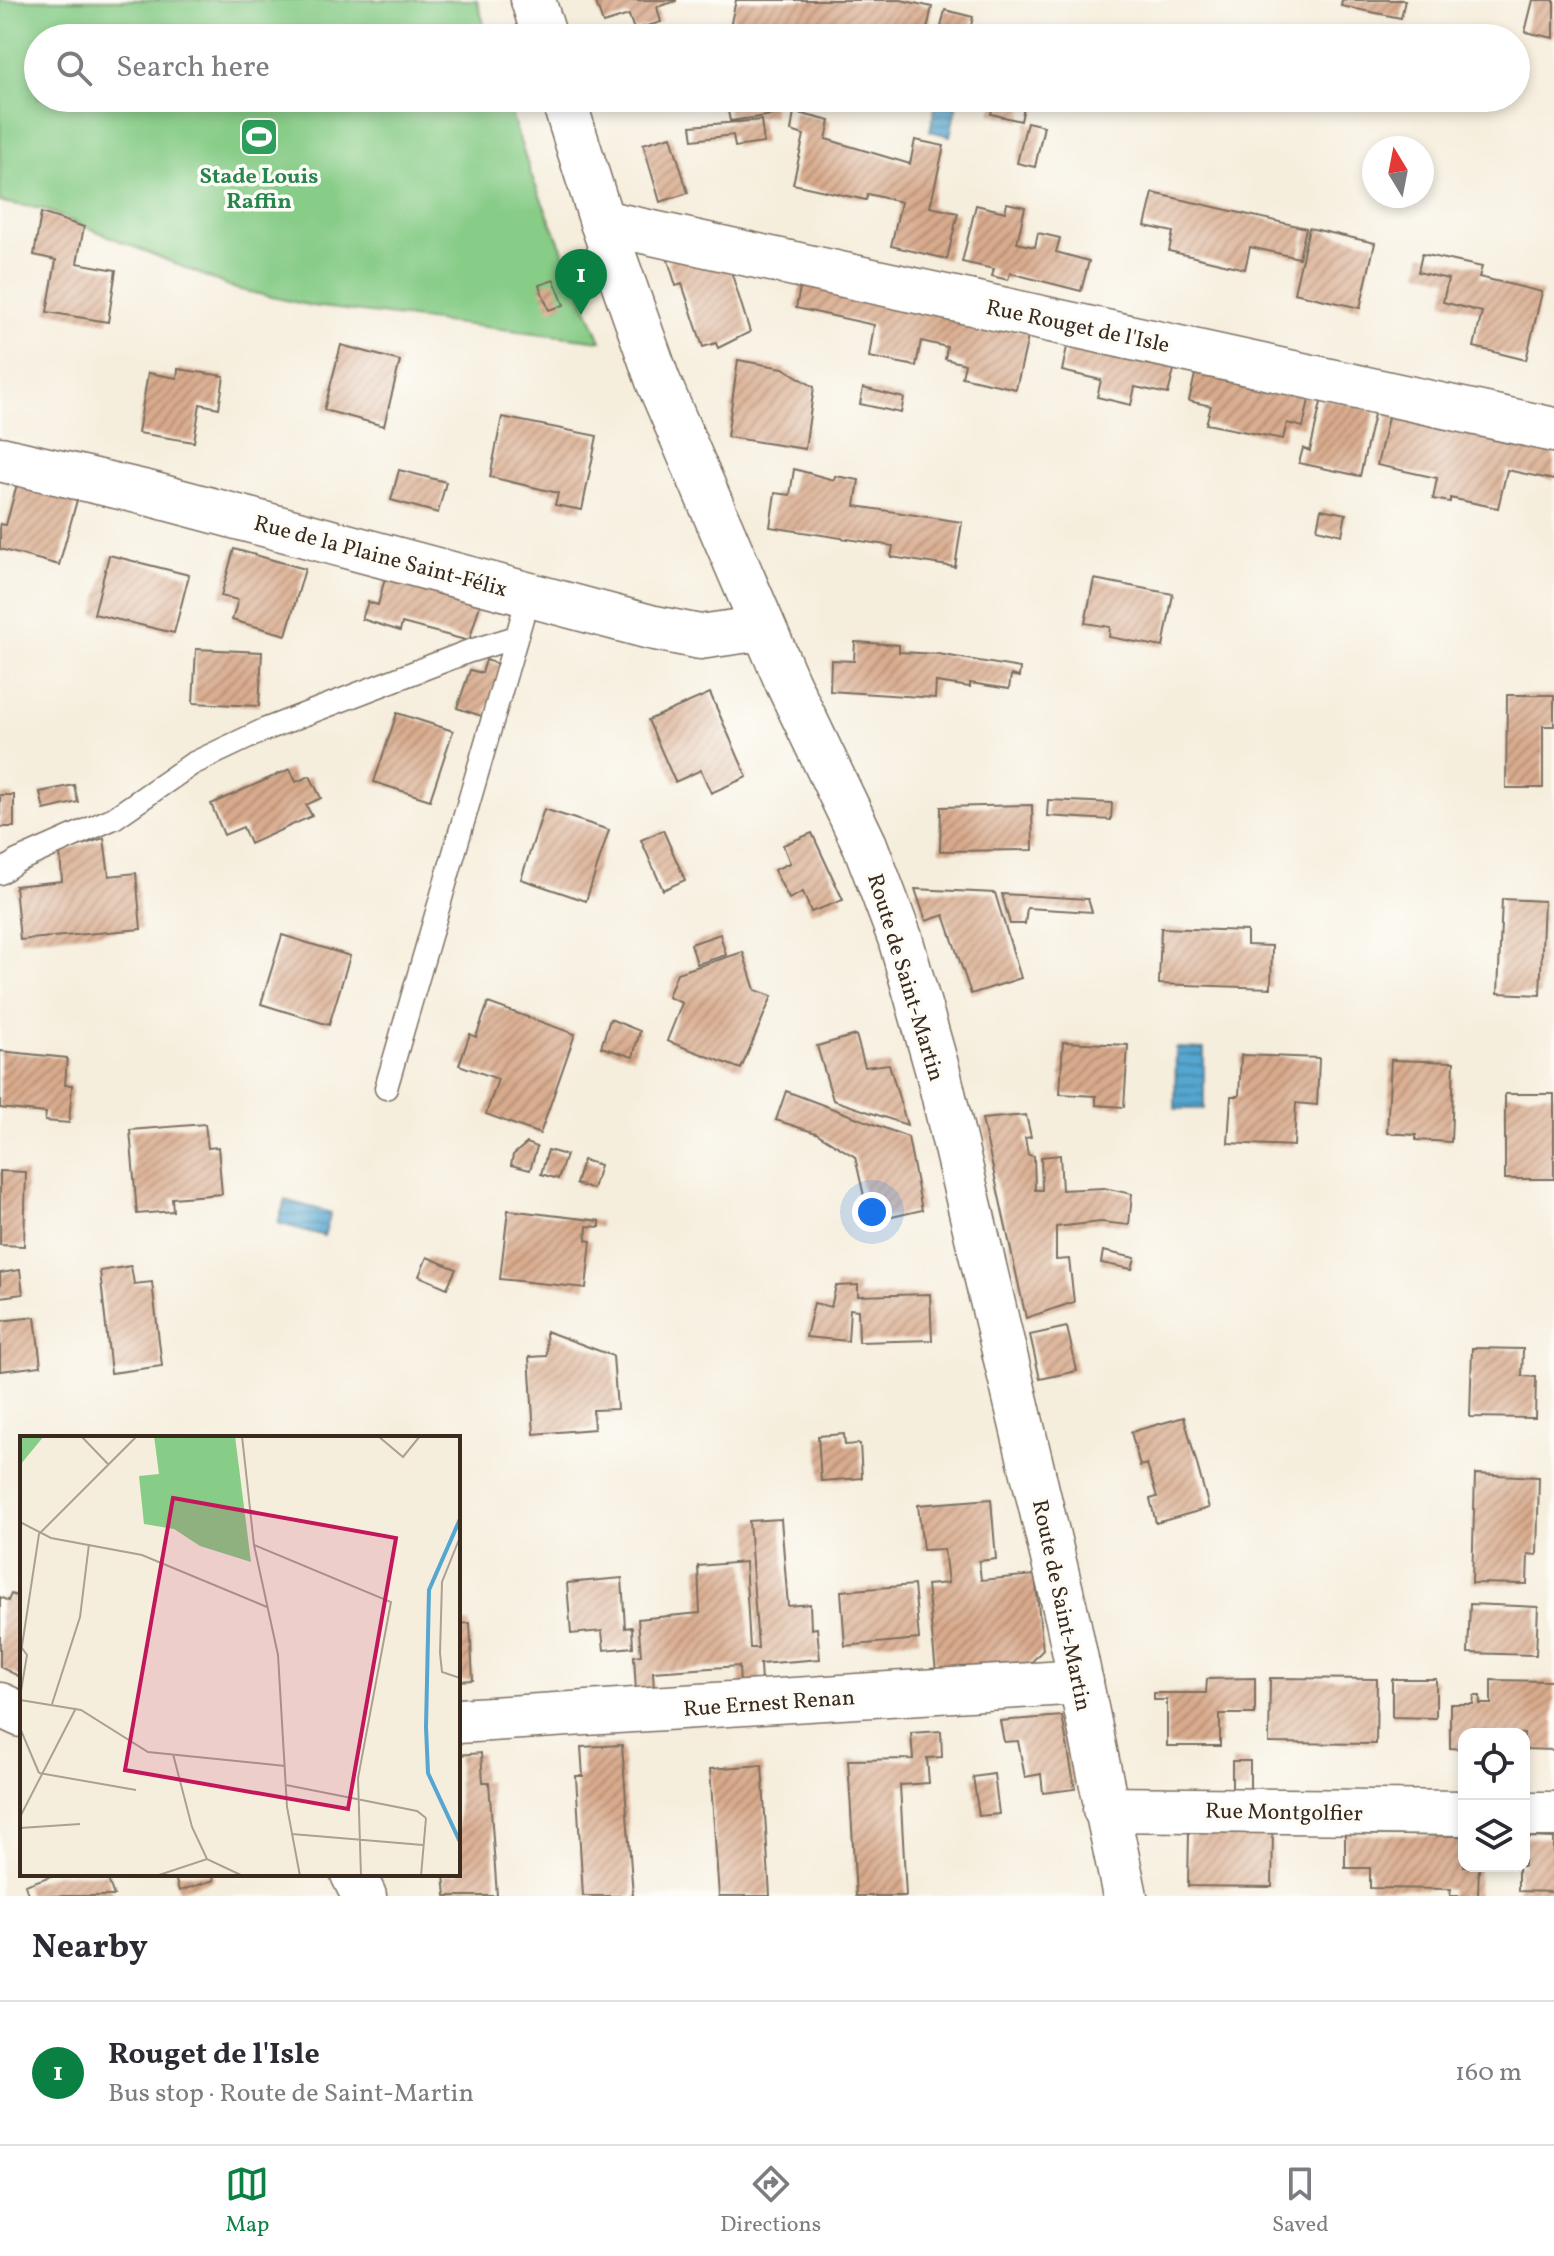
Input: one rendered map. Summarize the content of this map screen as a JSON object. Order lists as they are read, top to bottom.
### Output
{
  "streets": {
    "street": [
      "Rue Rouget de l'Isle",
      "Rue de la Plaine Saint-Félix",
      "Route de Saint-Martin",
      "Rue Ernest Renan",
      "Rue Montgolfier"
    ]
  },
  "crossings": [
    ["Rue Rouget de l'Isle", "Route de Saint-Martin"],
    ["Rue de la Plaine Saint-Félix", "Route de Saint-Martin"],
    ["Route de Saint-Martin", "Rue Ernest Renan"],
    ["Route de Saint-Martin", "Rue Montgolfier"]
  ],
  "places": {
    "sports": ["Stade Louis Raffin"]
  },
  "north": "top",
  "page": {
    "search": "Search here",
    "pins": "1",
    "heading": "Nearby",
    "list": [
      {
        "mark": "1",
        "name": "Rouget de l'Isle",
        "note": "Bus stop · Route de Saint-Martin",
        "value": "160 m"
      }
    ],
    "nav": ["Map", "Directions", "Saved"]
  }
}
